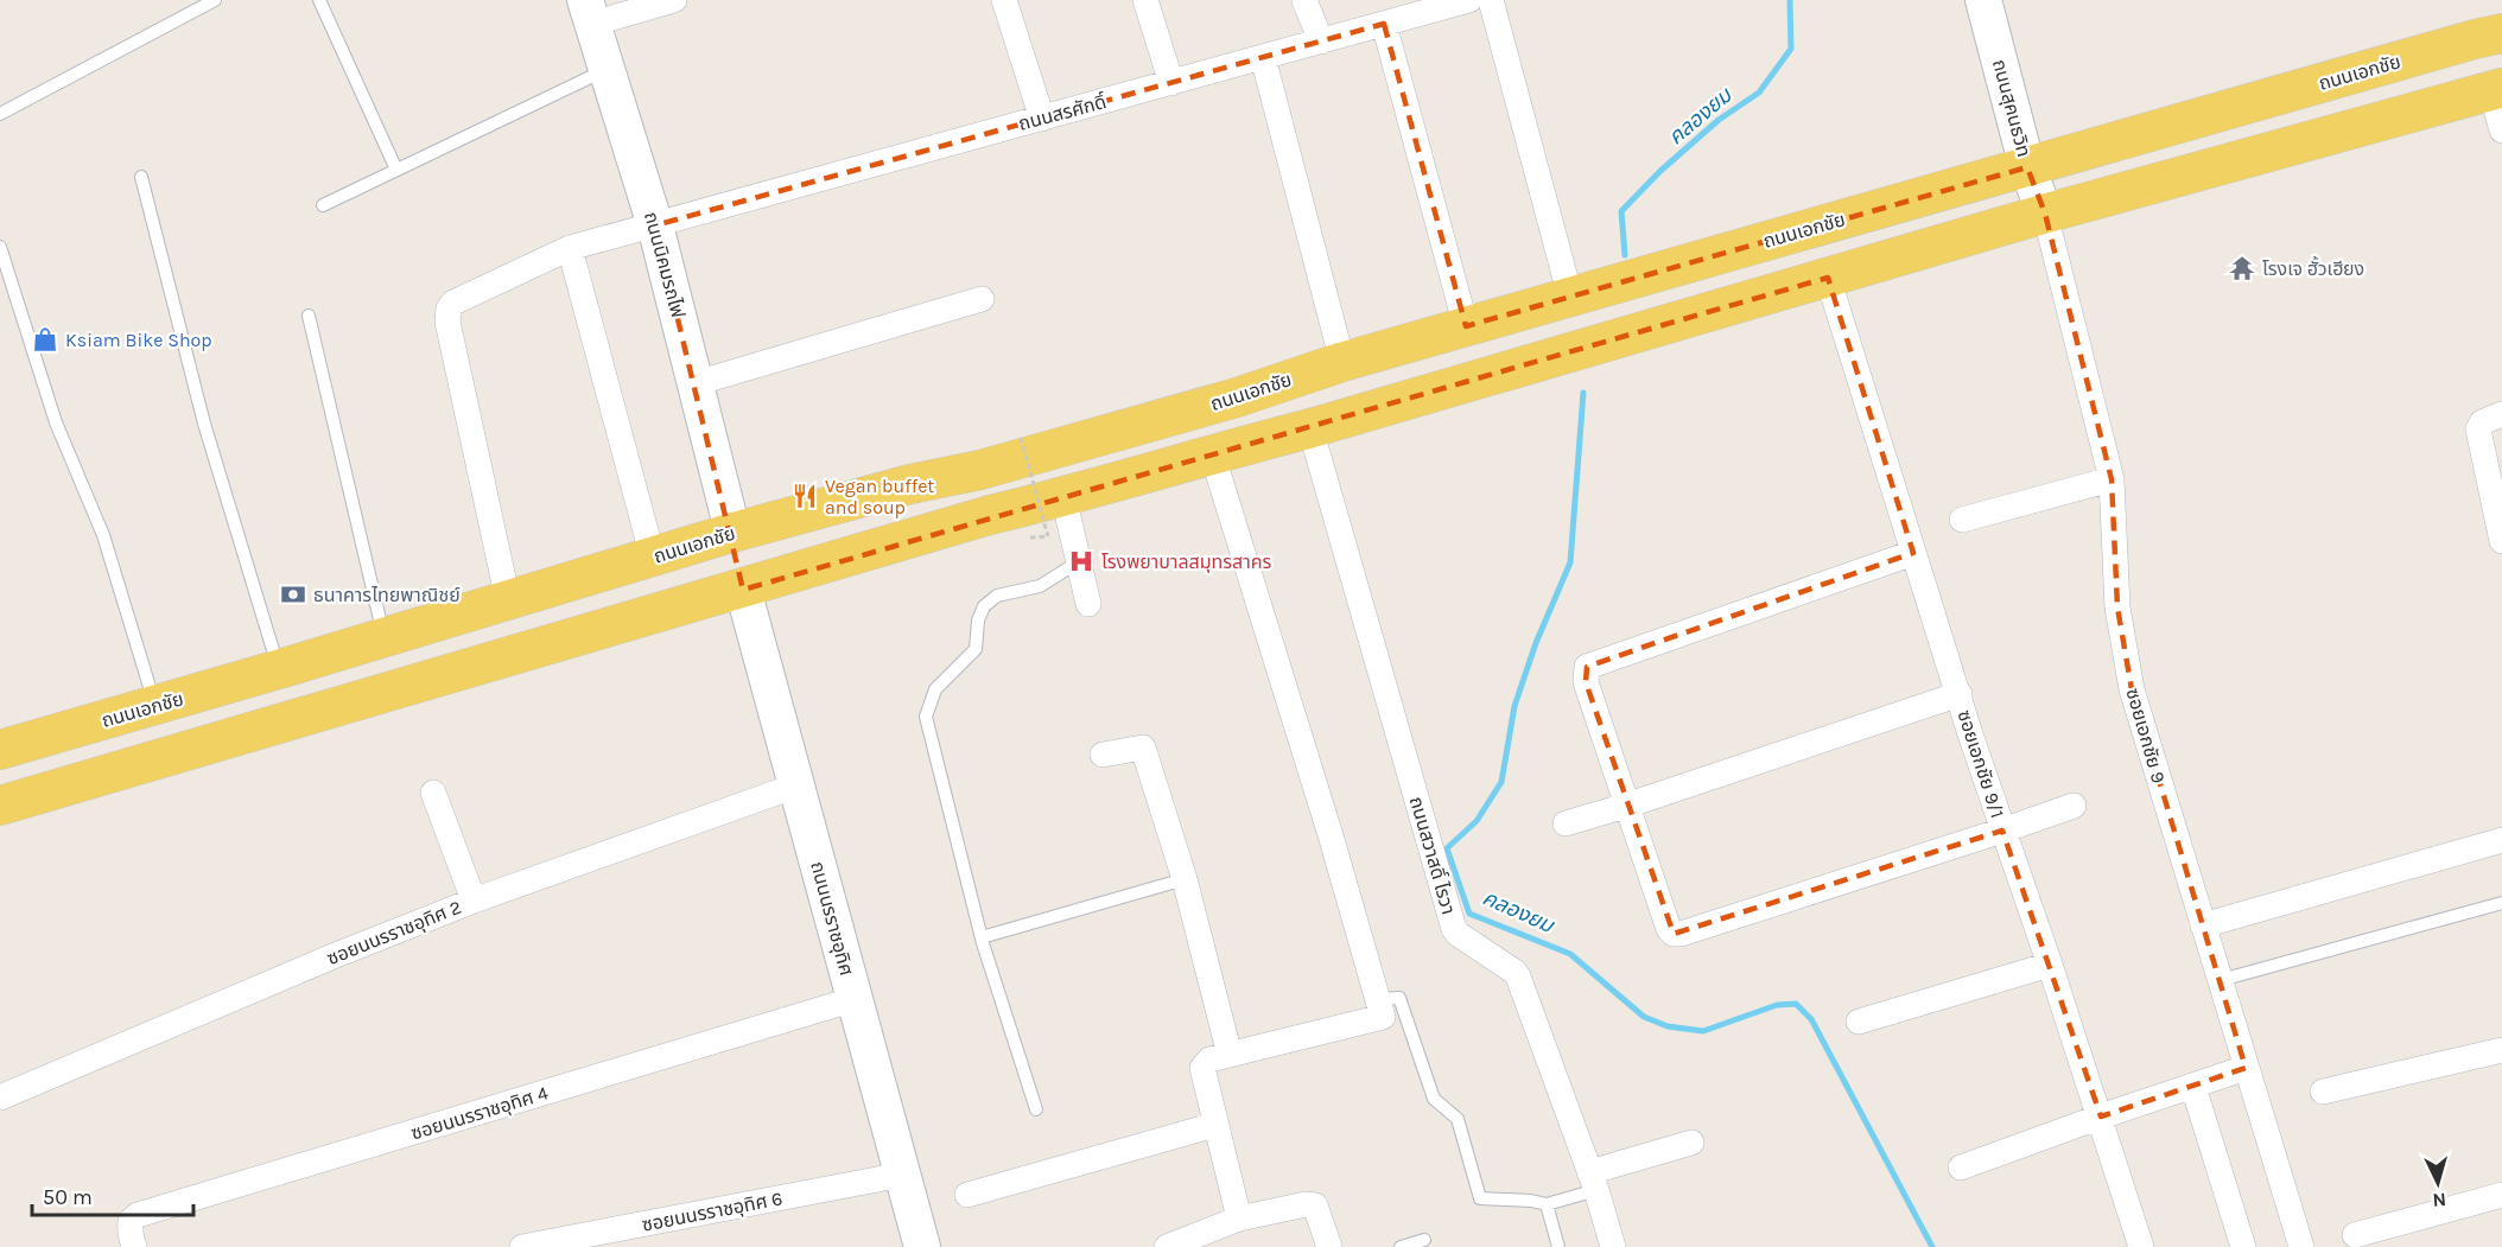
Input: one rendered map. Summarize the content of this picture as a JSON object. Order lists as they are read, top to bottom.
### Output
{
  "streets": {
    "main road": ["ถนนเอกชัย"],
    "street": [
      "ถนนสุคนธวิท",
      "ถนนสรศักดิ์",
      "ถนนนิคมรถไฟ",
      "ซอยเอกชัย 9",
      "ซอยเอกชัย 9/1",
      "ถนนสวาสดิ์ ไรวา",
      "ถนนนรราชอุทิศ",
      "ซอยนนรราชอุทิศ 2",
      "ซอยนนรราชอุทิศ 4",
      "ซอยนนรราชอุทิศ 6"
    ]
  },
  "crossings": [
    ["ถนนเอกชัย", "ถนนสุคนธวิท"],
    ["ถนนเอกชัย", "ถนนสรศักดิ์"],
    ["ถนนเอกชัย", "ถนนนิคมรถไฟ"],
    ["ถนนสุคนธวิท", "ซอยเอกชัย 9"],
    ["ถนนสรศักดิ์", "ถนนนิคมรถไฟ"],
    ["ถนนนรราชอุทิศ", "ซอยนนรราชอุทิศ 2"],
    ["ถนนนรราชอุทิศ", "ซอยนนรราชอุทิศ 4"],
    ["ถนนนรราชอุทิศ", "ซอยนนรราชอุทิศ 6"]
  ],
  "water": ["คลองยม"],
  "places": {
    "temple": ["โรงเจ ฮั้วเฮียง"],
    "shop": ["Ksiam Bike Shop"],
    "restaurant": ["Vegan buffet and soup"],
    "hospital": ["โรงพยาบาลสมุทรสาคร"],
    "bank": ["ธนาคารไทยพาณิชย์"]
  },
  "scale_bar": "50 m",
  "north": "bottom"
}
